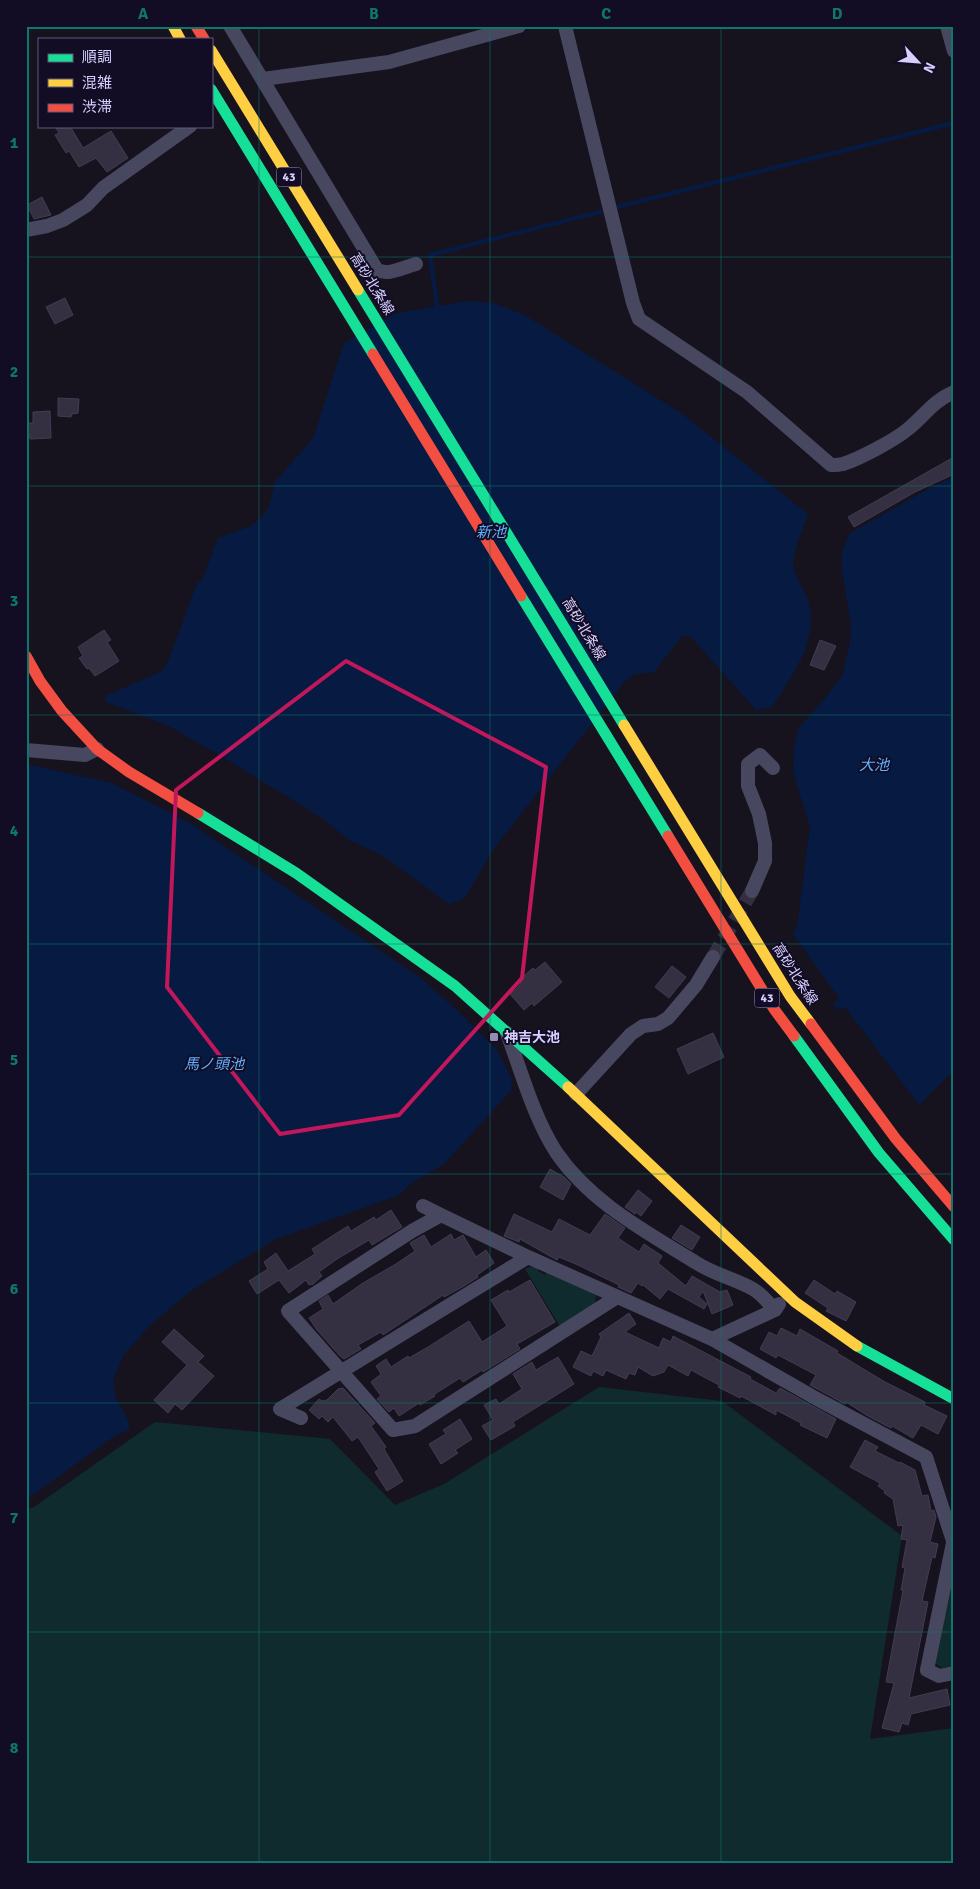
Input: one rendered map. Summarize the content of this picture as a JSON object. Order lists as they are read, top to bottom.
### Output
{
  "streets": {
    "main road": ["43", "高砂北条線"]
  },
  "water": ["新池", "大池", "馬ノ頭池"],
  "places": {
    "transit": ["神吉大池"]
  },
  "legend": ["順調", "混雑", "渋滞"],
  "north": "bottom right",
  "grid": {
    "columns": [
      "A",
      "B",
      "C",
      "D"
    ],
    "rows": [
      "1",
      "2",
      "3",
      "4",
      "5",
      "6",
      "7",
      "8"
    ]
  }
}
